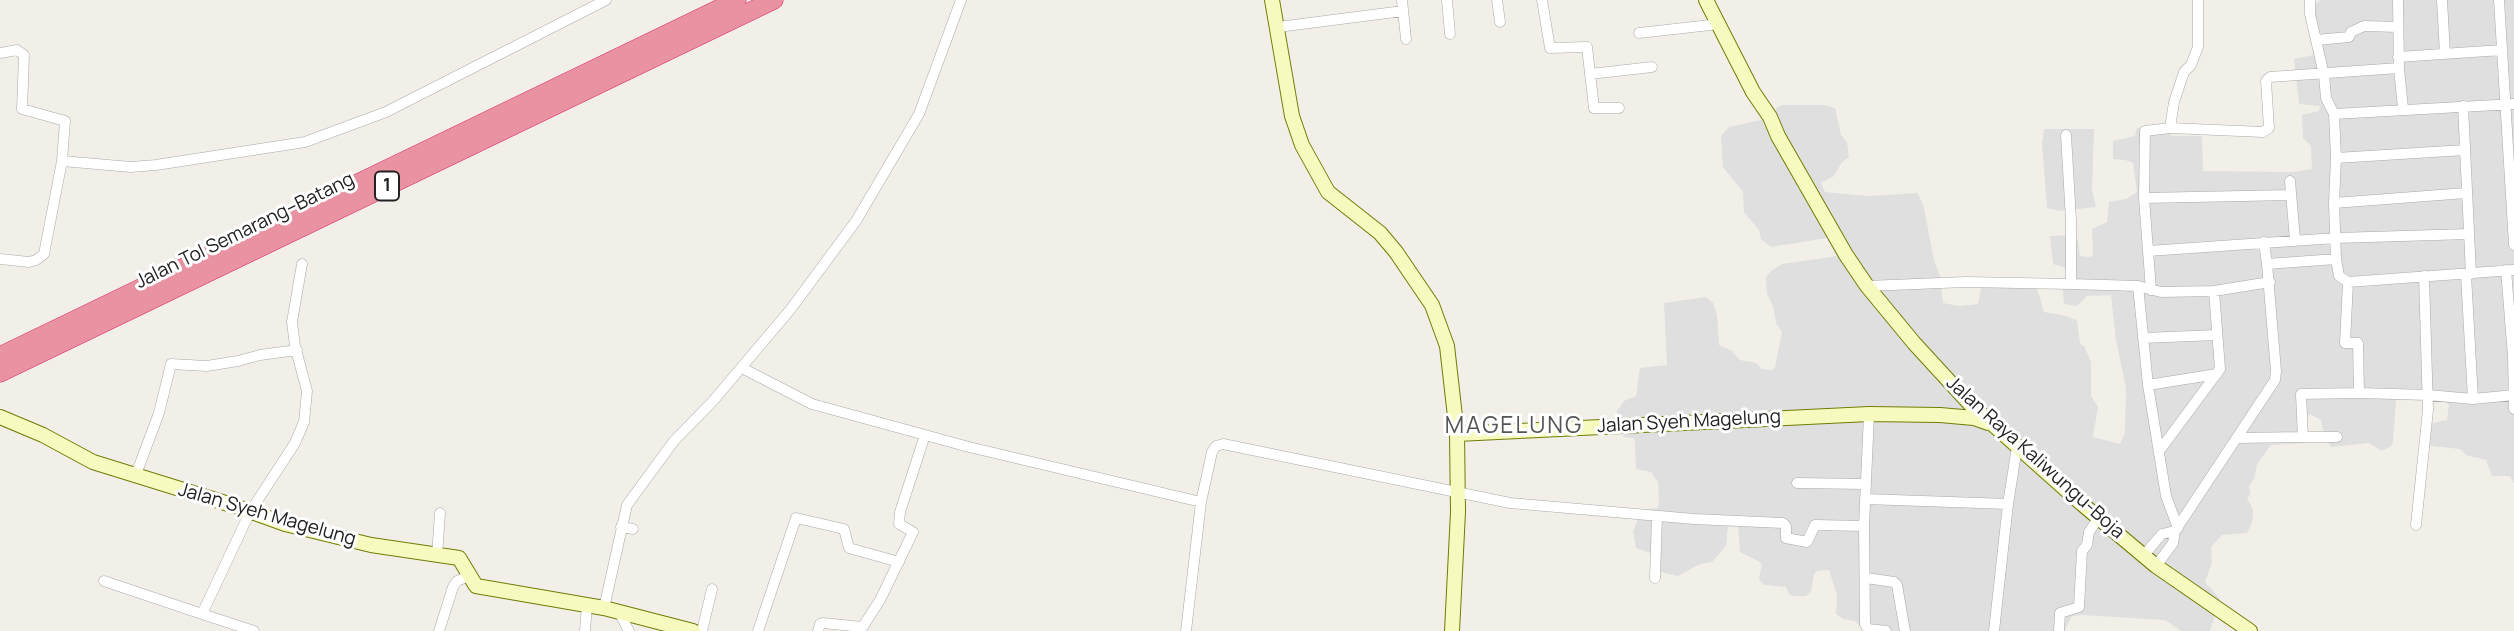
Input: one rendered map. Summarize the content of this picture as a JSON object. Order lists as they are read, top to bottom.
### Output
{
  "streets": {
    "highway": ["1", "Jalan Tol Semarang–Batang"],
    "street": ["Jalan Syeh Magelung", "Jalan Raya Kaliwungu-Boja"]
  },
  "crossings": [
    ["Jalan Syeh Magelung", "Jalan Raya Kaliwungu-Boja"]
  ],
  "districts": ["MAGELUNG"]
}
